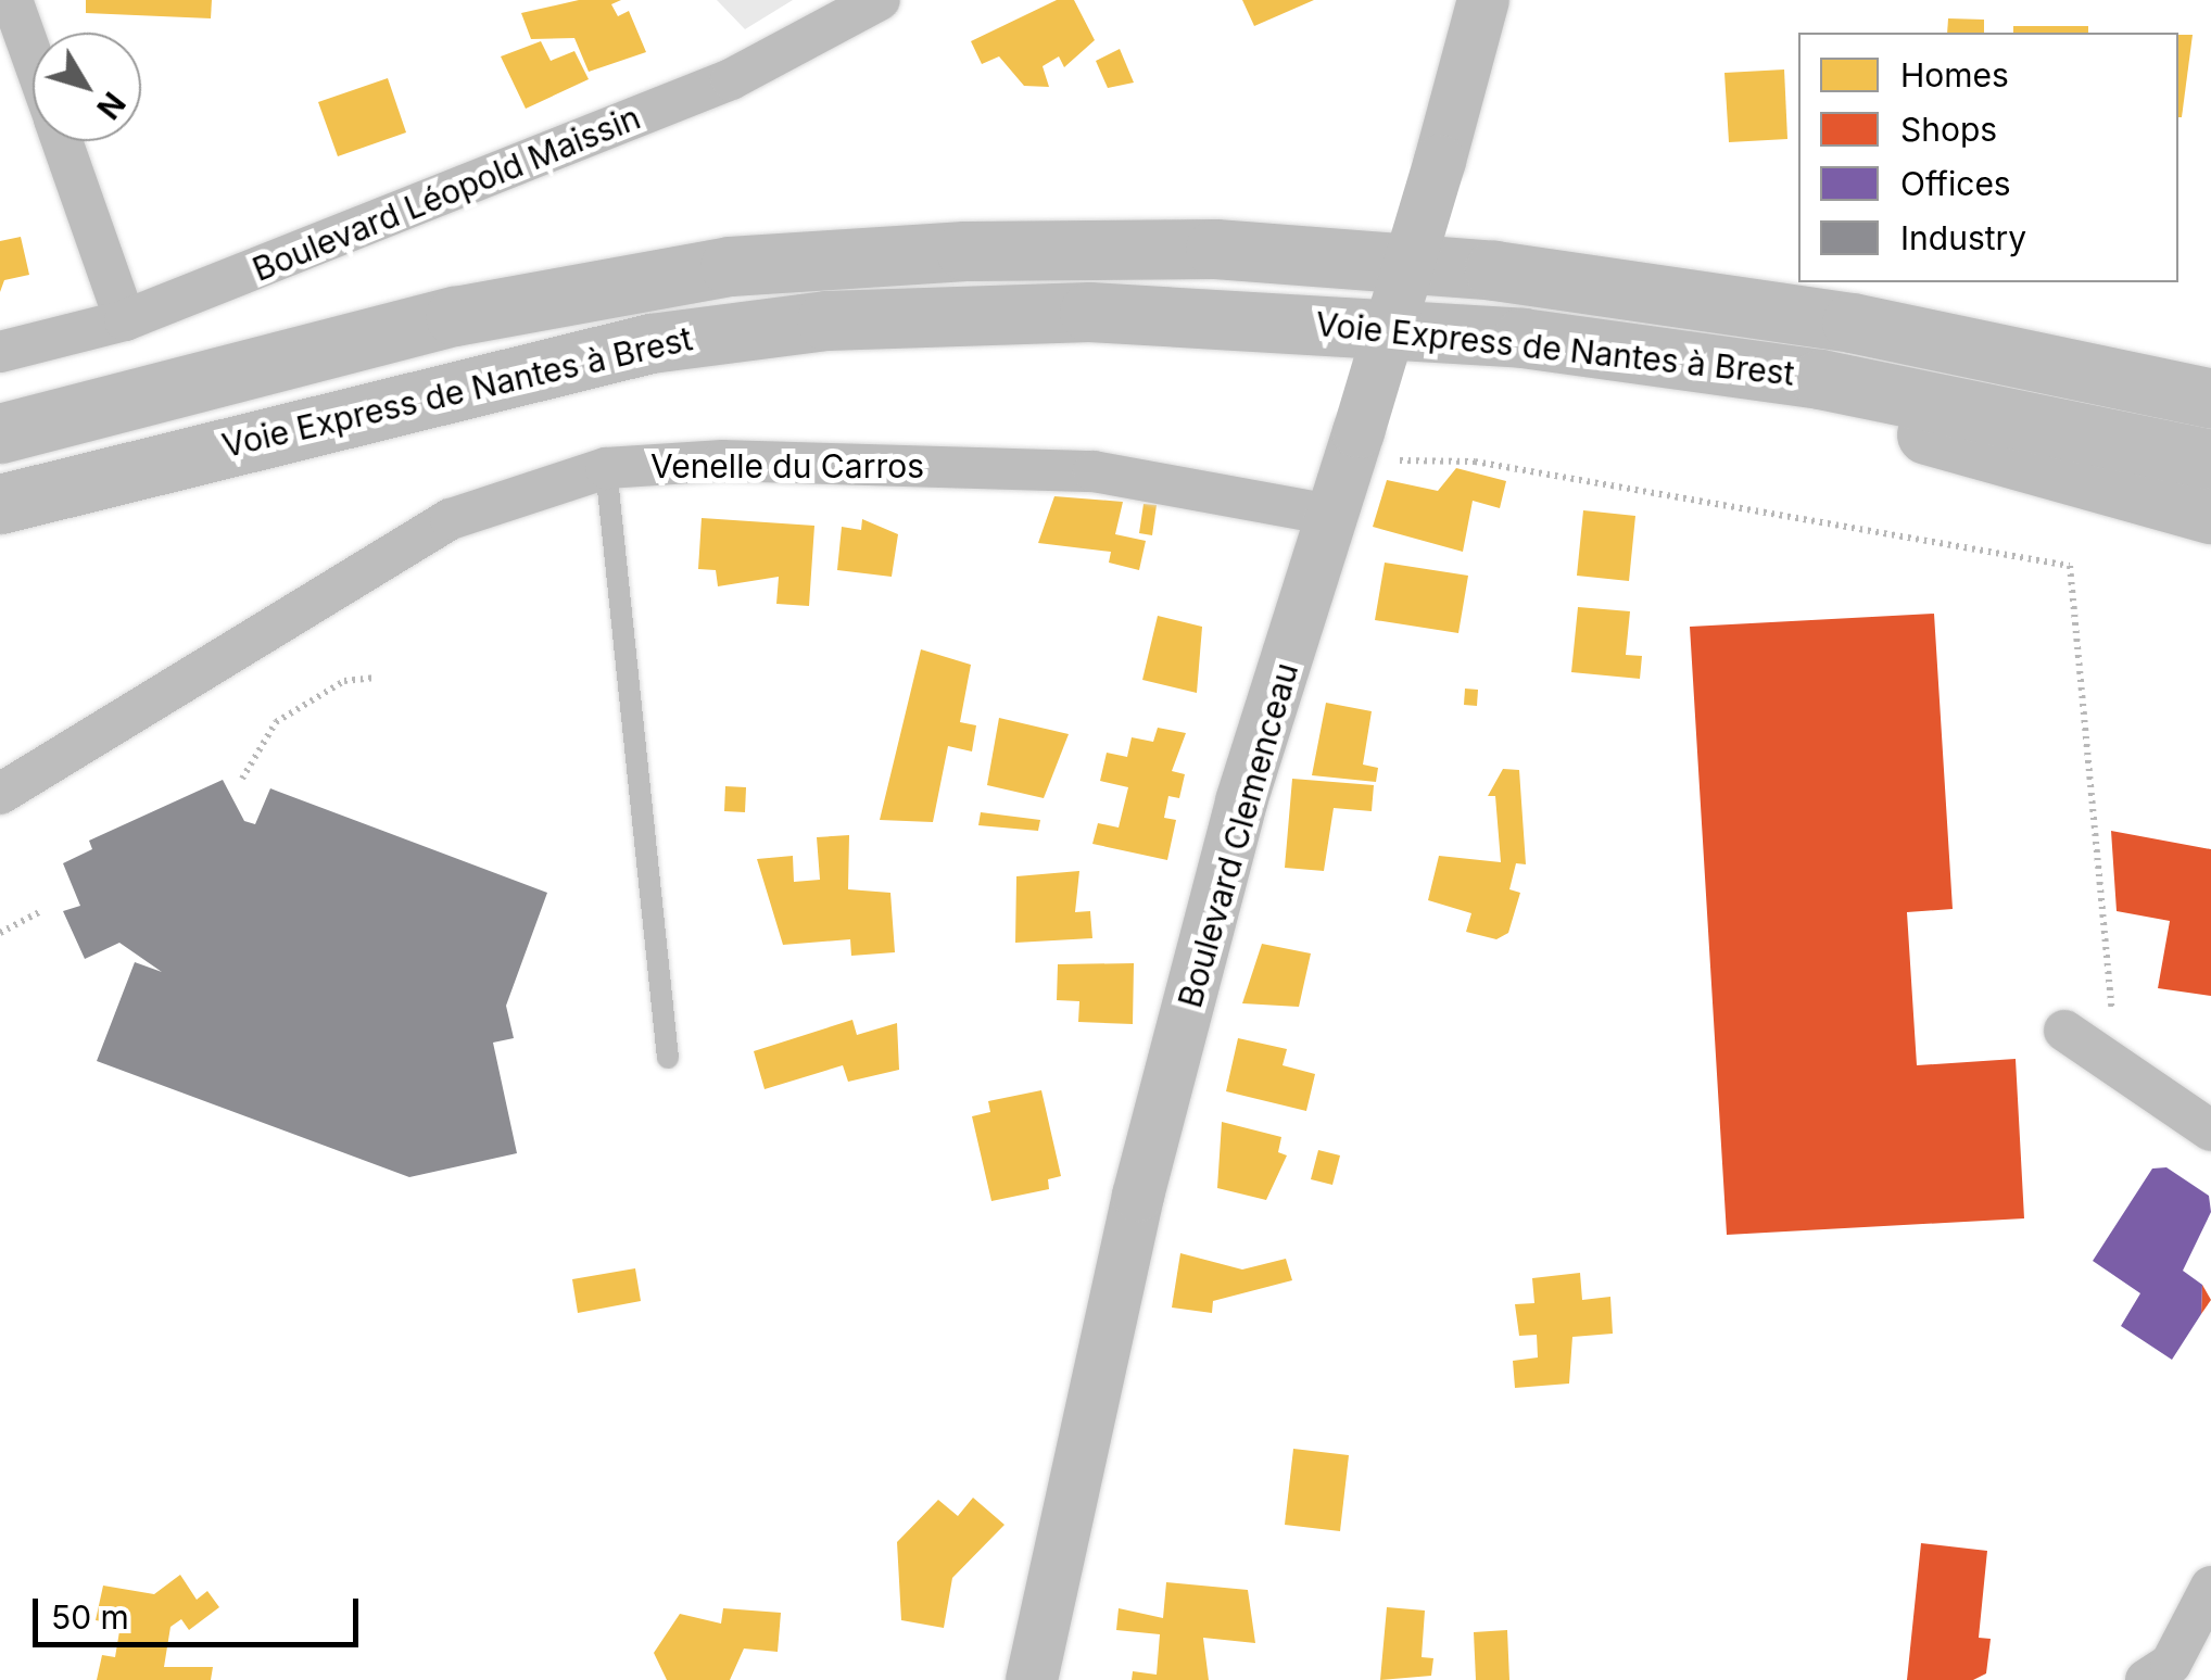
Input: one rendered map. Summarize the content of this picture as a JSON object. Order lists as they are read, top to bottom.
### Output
{
  "streets": {
    "highway": ["Voie Express de Nantes à Brest"],
    "street": ["Boulevard Léopold Maissin", "Venelle du Carros", "Boulevard Clemenceau"]
  },
  "crossings": [
    ["Venelle du Carros", "Boulevard Clemenceau"]
  ],
  "legend": [
    "Homes",
    "Shops",
    "Offices",
    "Industry"
  ],
  "scale_bar": "50 m",
  "north": "bottom right"
}
